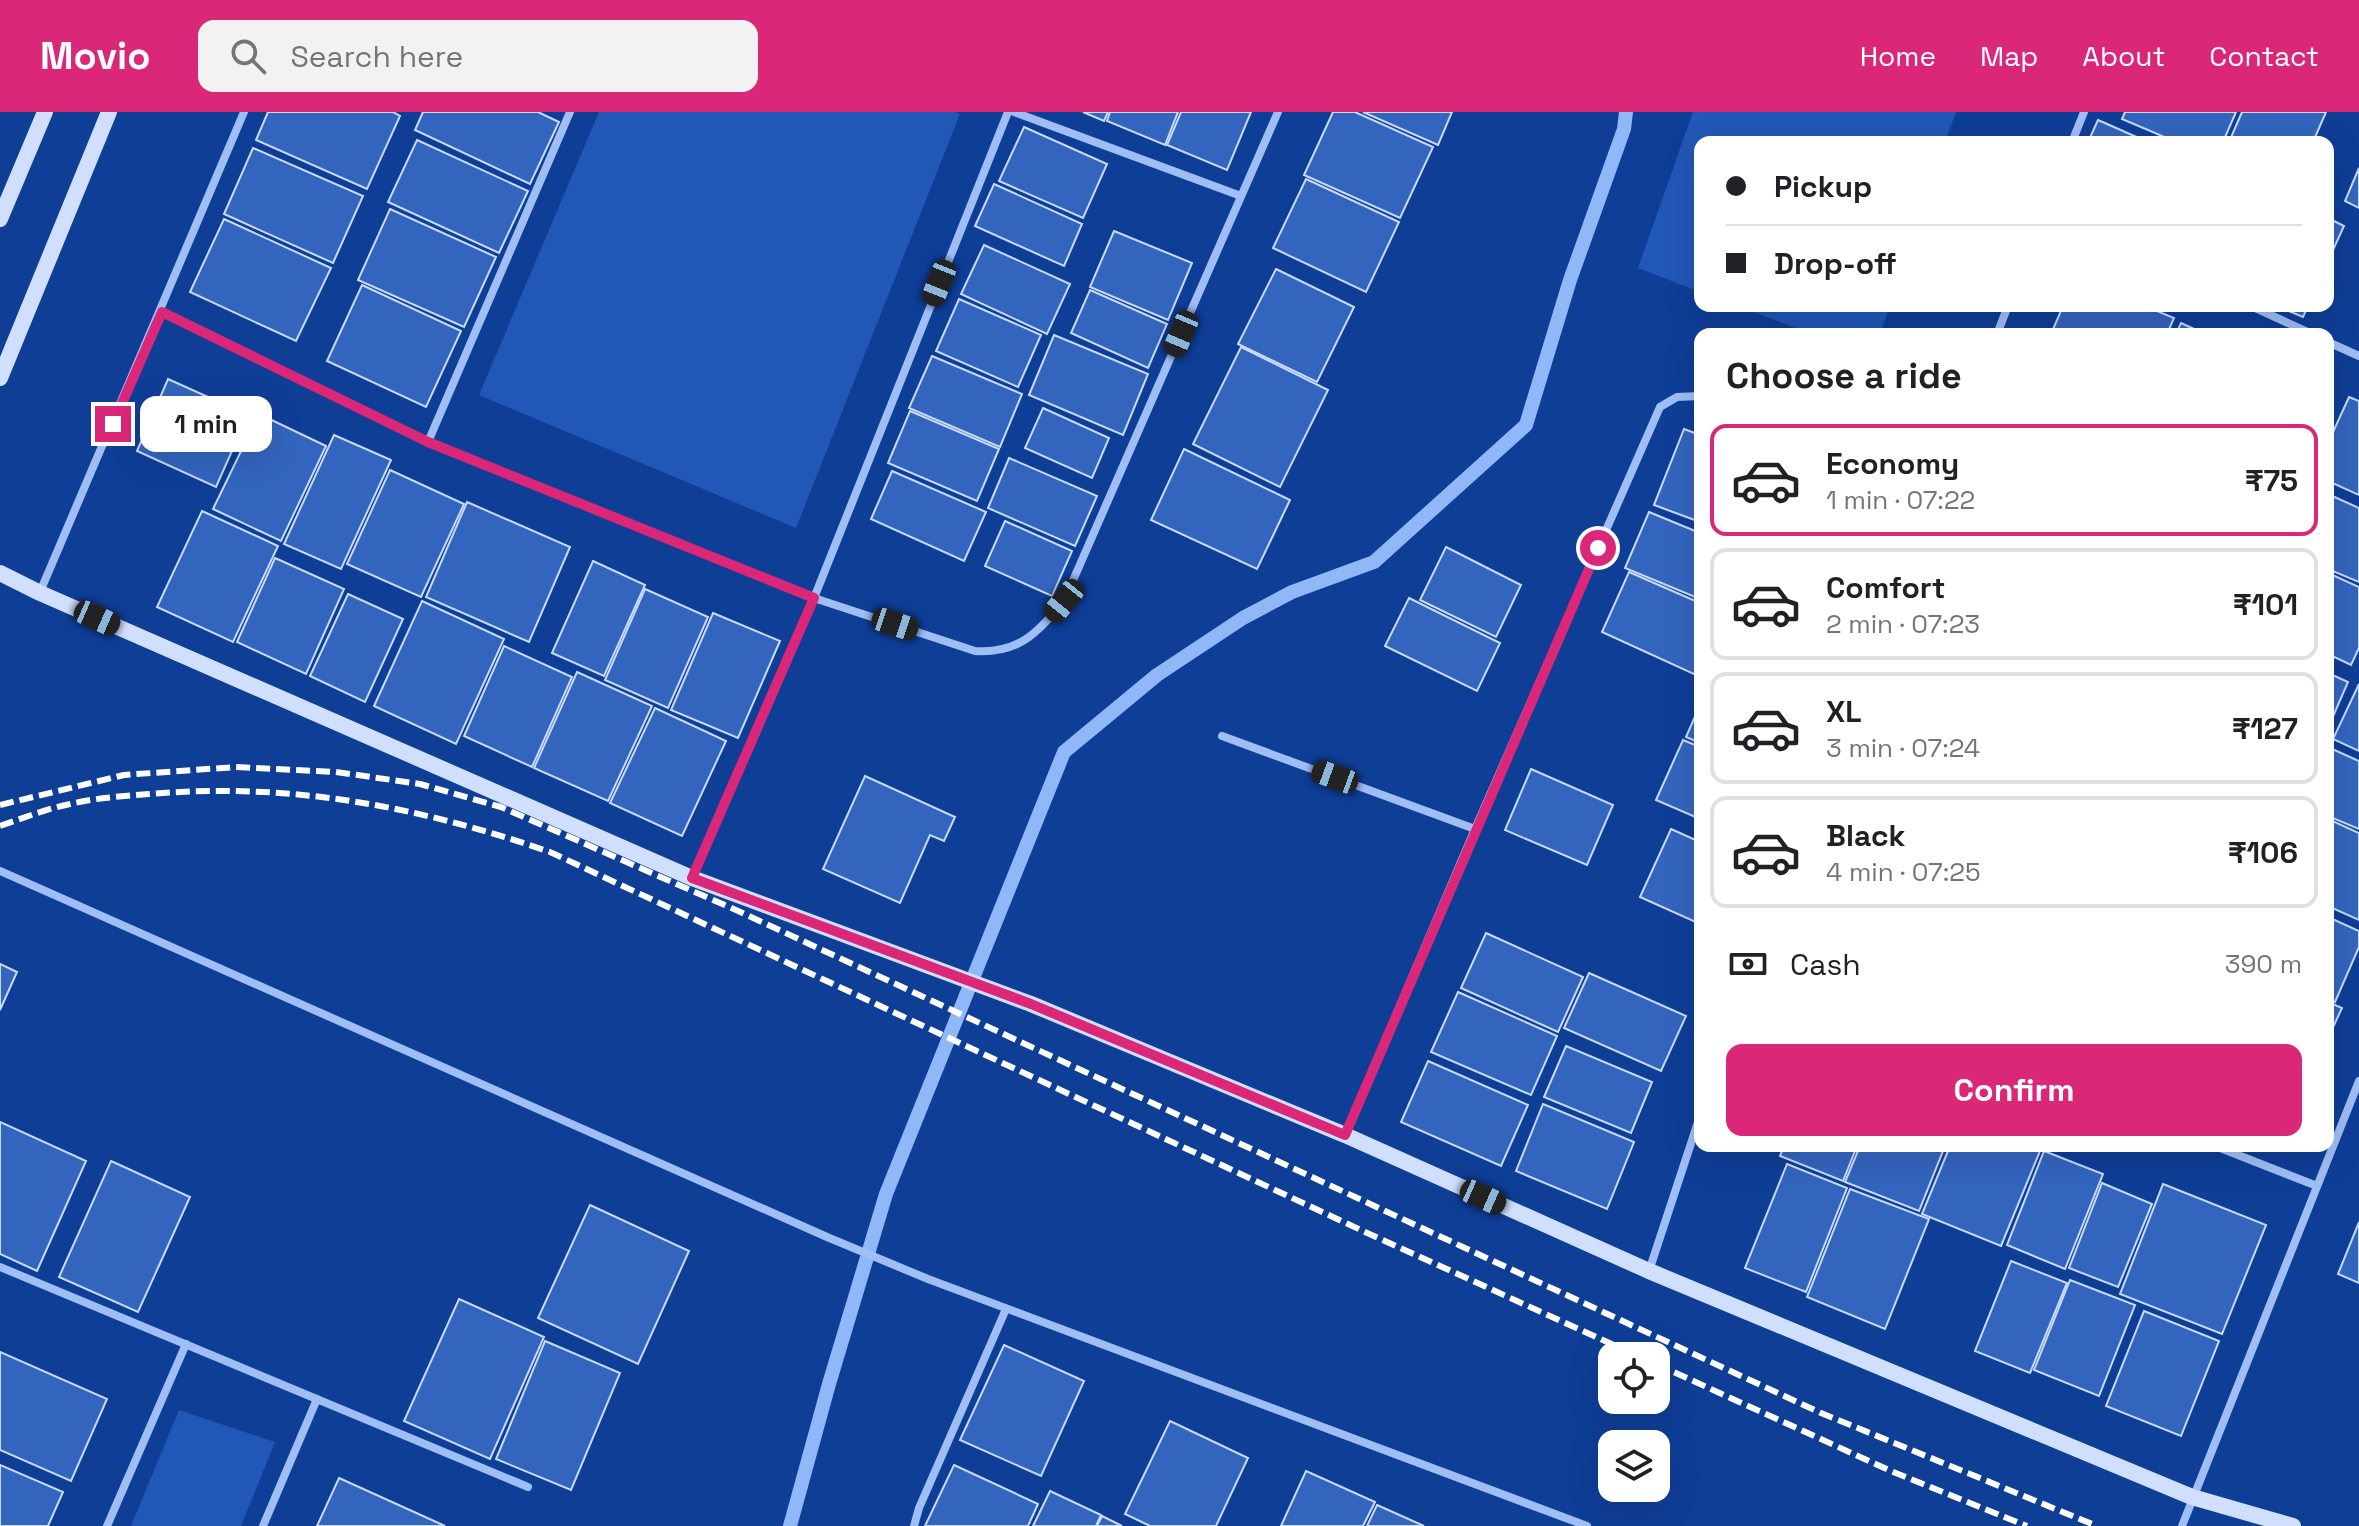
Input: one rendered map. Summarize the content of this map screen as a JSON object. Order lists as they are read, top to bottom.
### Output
{
  "page": {
    "header": "Movio",
    "search": "Search here",
    "nav": [
      "Home",
      "Map",
      "About",
      "Contact"
    ],
    "banner": ["Pickup", "Drop-off"],
    "heading": "Choose a ride",
    "bubble": "1 min",
    "list": [
      {
        "name": "Economy",
        "note": "1 min · 07:22",
        "value": "₹75"
      },
      {
        "name": "Comfort",
        "note": "2 min · 07:23",
        "value": "₹101"
      },
      {
        "name": "XL",
        "note": "3 min · 07:24",
        "value": "₹127"
      },
      {
        "name": "Black",
        "note": "4 min · 07:25",
        "value": "₹106"
      }
    ],
    "pay": ["Cash", "390 m"],
    "buttons": "Confirm"
  }
}
